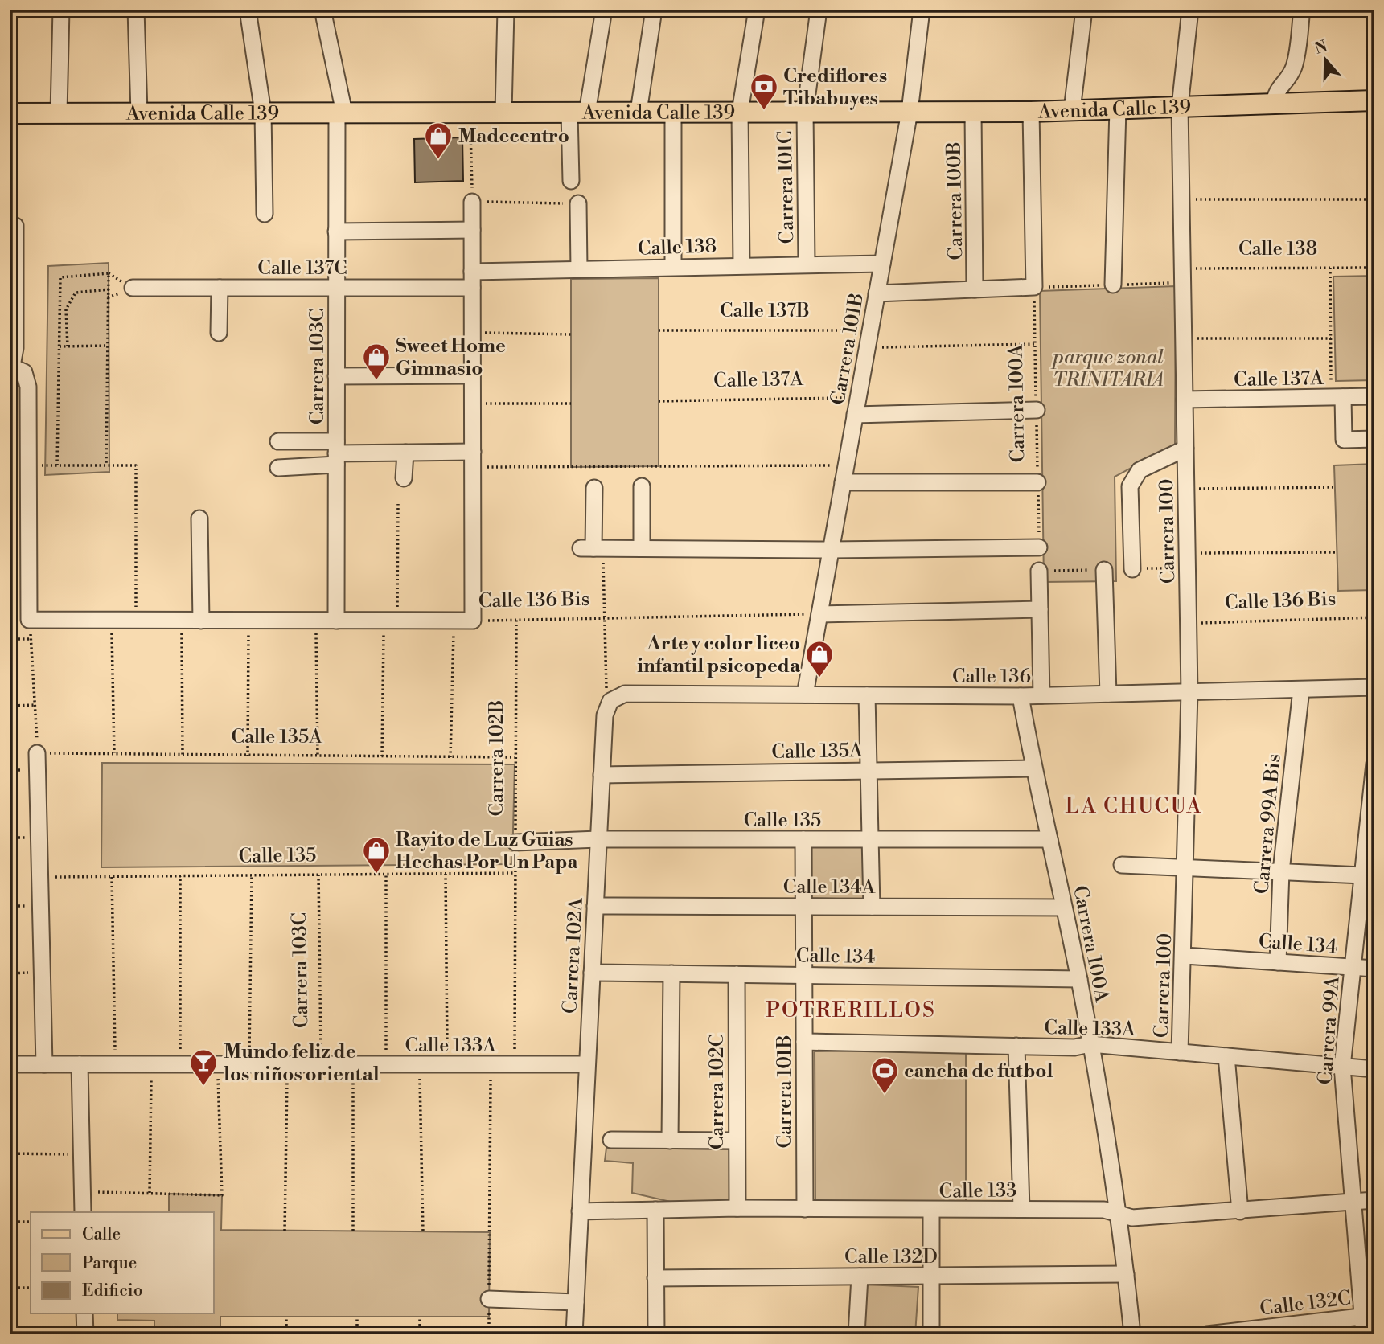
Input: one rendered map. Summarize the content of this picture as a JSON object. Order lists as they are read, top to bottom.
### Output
{
  "streets": {
    "main road": ["Avenida Calle 139"],
    "street": [
      "Carrera 101C",
      "Carrera 100B",
      "Calle 138",
      "Calle 137C",
      "Carrera 101B",
      "Carrera 103C",
      "Calle 137A",
      "Carrera 100A",
      "Carrera 100",
      "Calle 136 Bis",
      "Calle 136",
      "Calle 135A",
      "Calle 135",
      "Carrera 99A Bis",
      "Calle 134A",
      "Calle 134",
      "Carrera 102A",
      "Calle 133A",
      "Carrera 99A",
      "Carrera 102C",
      "Calle 133",
      "Calle 132D",
      "Calle 132C"
    ],
    "path": ["Calle 137B", "Carrera 102B"]
  },
  "crossings": [
    ["Avenida Calle 139", "Carrera 101C"],
    ["Avenida Calle 139", "Carrera 100B"],
    ["Avenida Calle 139", "Carrera 101B"],
    ["Avenida Calle 139", "Carrera 103C"],
    ["Avenida Calle 139", "Carrera 100"],
    ["Carrera 101C", "Calle 138"],
    ["Calle 138", "Carrera 101B"],
    ["Calle 138", "Carrera 100"],
    ["Calle 137C", "Carrera 103C"],
    ["Calle 137B", "Carrera 101B"],
    ["Carrera 101B", "Calle 137A"],
    ["Carrera 101B", "Calle 136 Bis"],
    ["Carrera 101B", "Calle 136"],
    ["Carrera 101B", "Calle 135"],
    ["Carrera 101B", "Calle 134A"],
    ["Carrera 101B", "Calle 134"],
    ["Carrera 101B", "Calle 133A"],
    ["Carrera 101B", "Calle 133"],
    ["Carrera 103C", "Calle 136 Bis"],
    ["Carrera 103C", "Calle 135"],
    ["Carrera 103C", "Calle 133A"],
    ["Calle 137A", "Carrera 100"],
    ["Carrera 100A", "Calle 136"],
    ["Carrera 100A", "Calle 135A"],
    ["Carrera 100A", "Calle 135"],
    ["Carrera 100A", "Calle 134A"],
    ["Carrera 100A", "Calle 134"],
    ["Carrera 100A", "Calle 133A"],
    ["Carrera 100A", "Calle 133"],
    ["Carrera 100A", "Calle 132D"],
    ["Carrera 100", "Calle 136 Bis"],
    ["Carrera 100", "Calle 136"],
    ["Carrera 100", "Calle 134"],
    ["Carrera 100", "Calle 133A"],
    ["Calle 136 Bis", "Carrera 102B"],
    ["Calle 136", "Carrera 99A Bis"],
    ["Calle 136", "Carrera 102A"],
    ["Calle 135A", "Carrera 102B"],
    ["Calle 135A", "Carrera 102A"],
    ["Carrera 102B", "Calle 135"],
    ["Carrera 102B", "Calle 133A"],
    ["Calle 135", "Carrera 102A"],
    ["Carrera 99A Bis", "Calle 134"],
    ["Calle 134A", "Carrera 102A"],
    ["Calle 134", "Carrera 102A"],
    ["Calle 134", "Carrera 99A"],
    ["Calle 134", "Carrera 102C"],
    ["Carrera 102A", "Calle 133A"],
    ["Carrera 102A", "Calle 133"],
    ["Calle 133A", "Carrera 99A"],
    ["Carrera 99A", "Calle 133"],
    ["Carrera 99A", "Calle 132C"],
    ["Carrera 102C", "Calle 133"]
  ],
  "districts": ["LA CHUCUA", "POTRERILLOS"],
  "parks": ["parque zonal TRINITARIA"],
  "places": {
    "bank": ["Crediflores Tibabuyes"],
    "shop": [
      "Madecentro",
      "Sweet Home Gimnasio",
      "Arte y color liceo infantil psicopeda",
      "Rayito de Luz Guias Hechas Por Un Papa"
    ],
    "bar": ["Mundo feliz de los niños oriental"],
    "sports": ["cancha de futbol"]
  },
  "legend": ["Calle", "Parque", "Edificio"],
  "north": "top"
}
